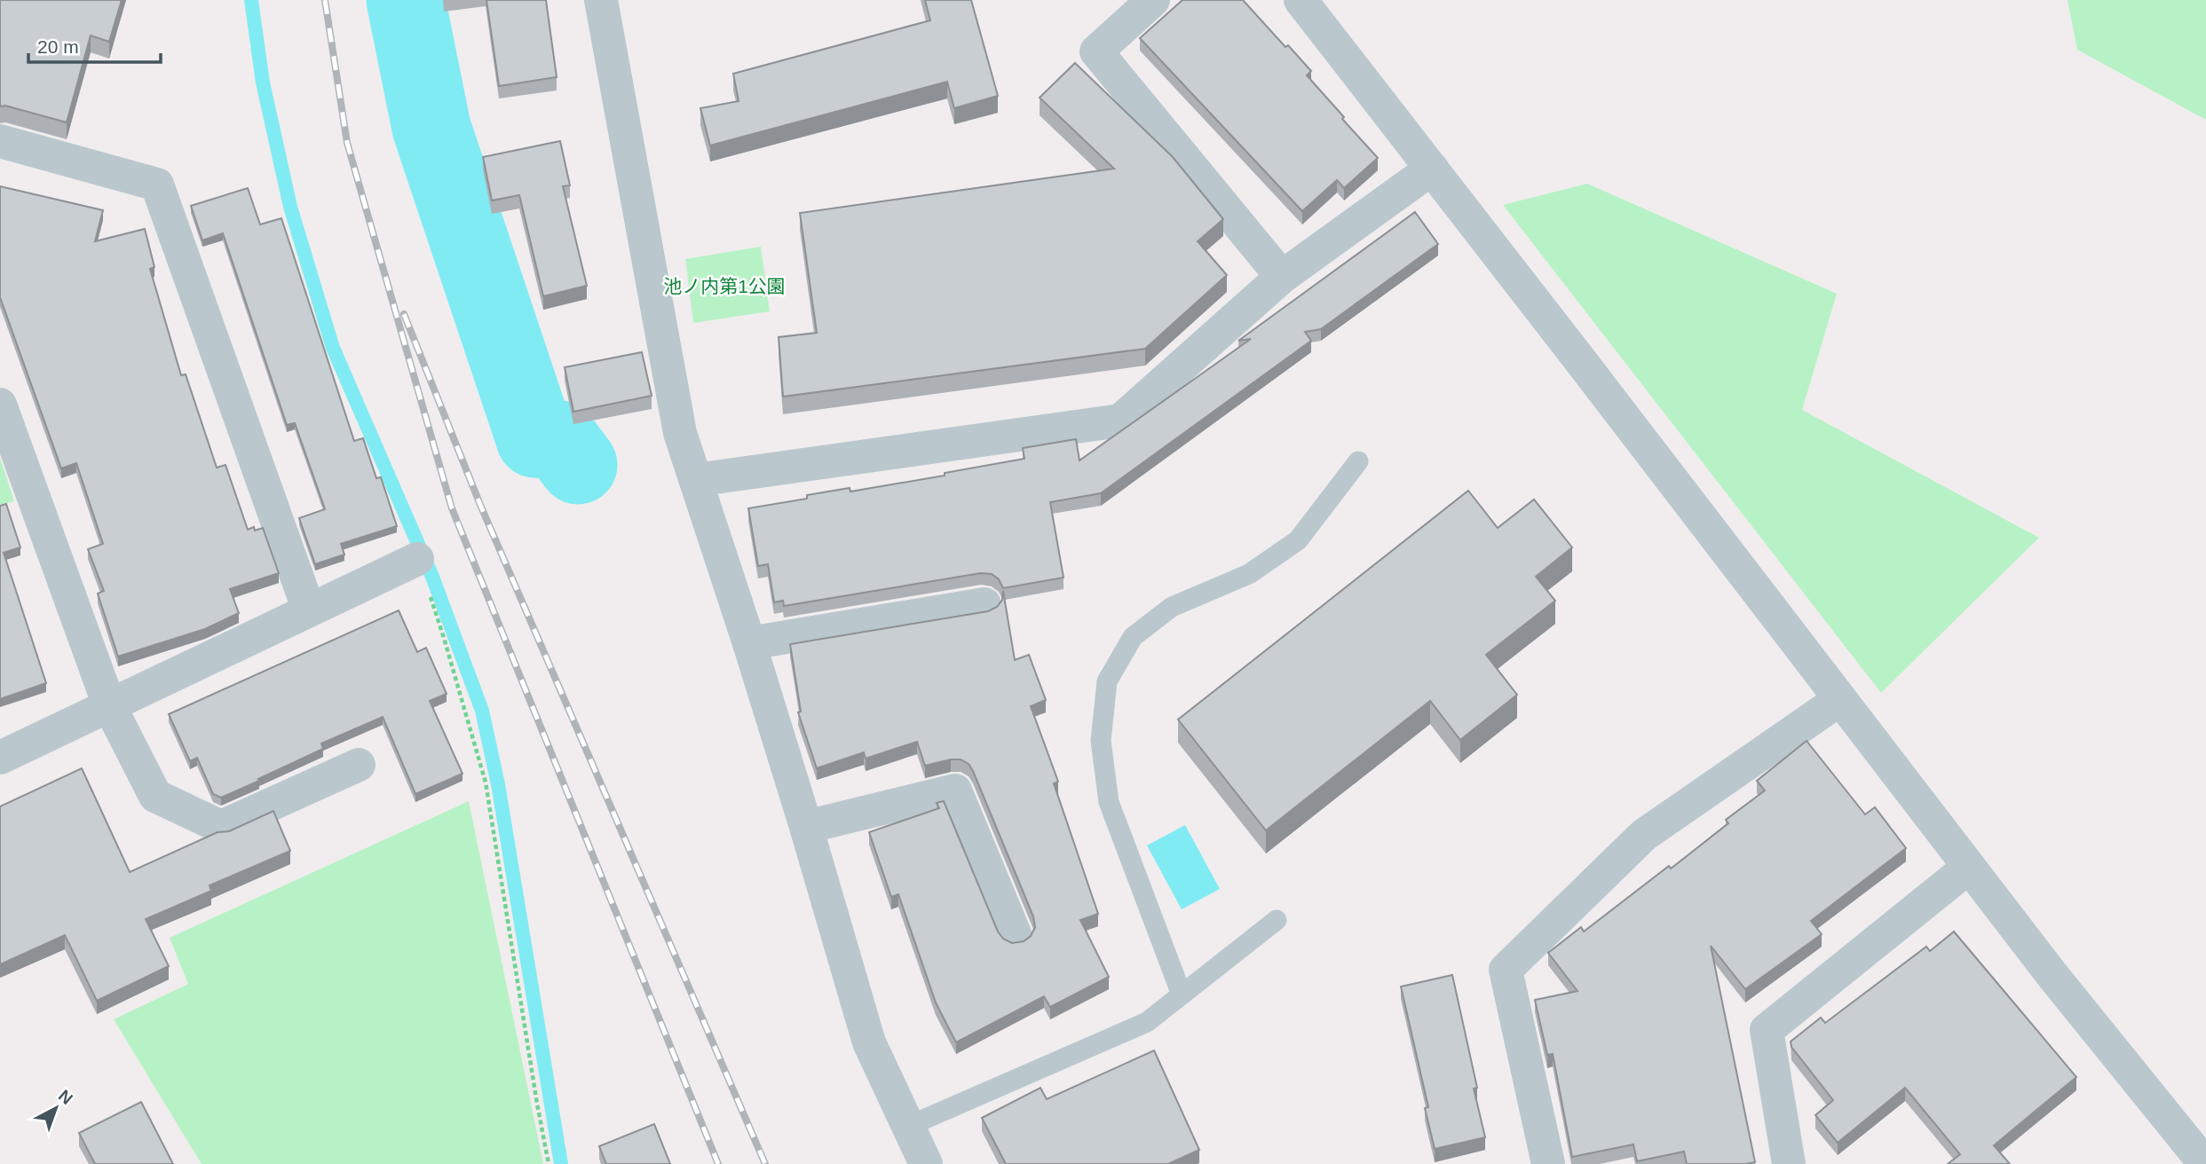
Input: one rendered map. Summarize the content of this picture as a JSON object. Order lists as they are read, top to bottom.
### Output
{
  "parks": ["池ノ内第1公園"],
  "scale_bar": "20 m",
  "north": "top right"
}
